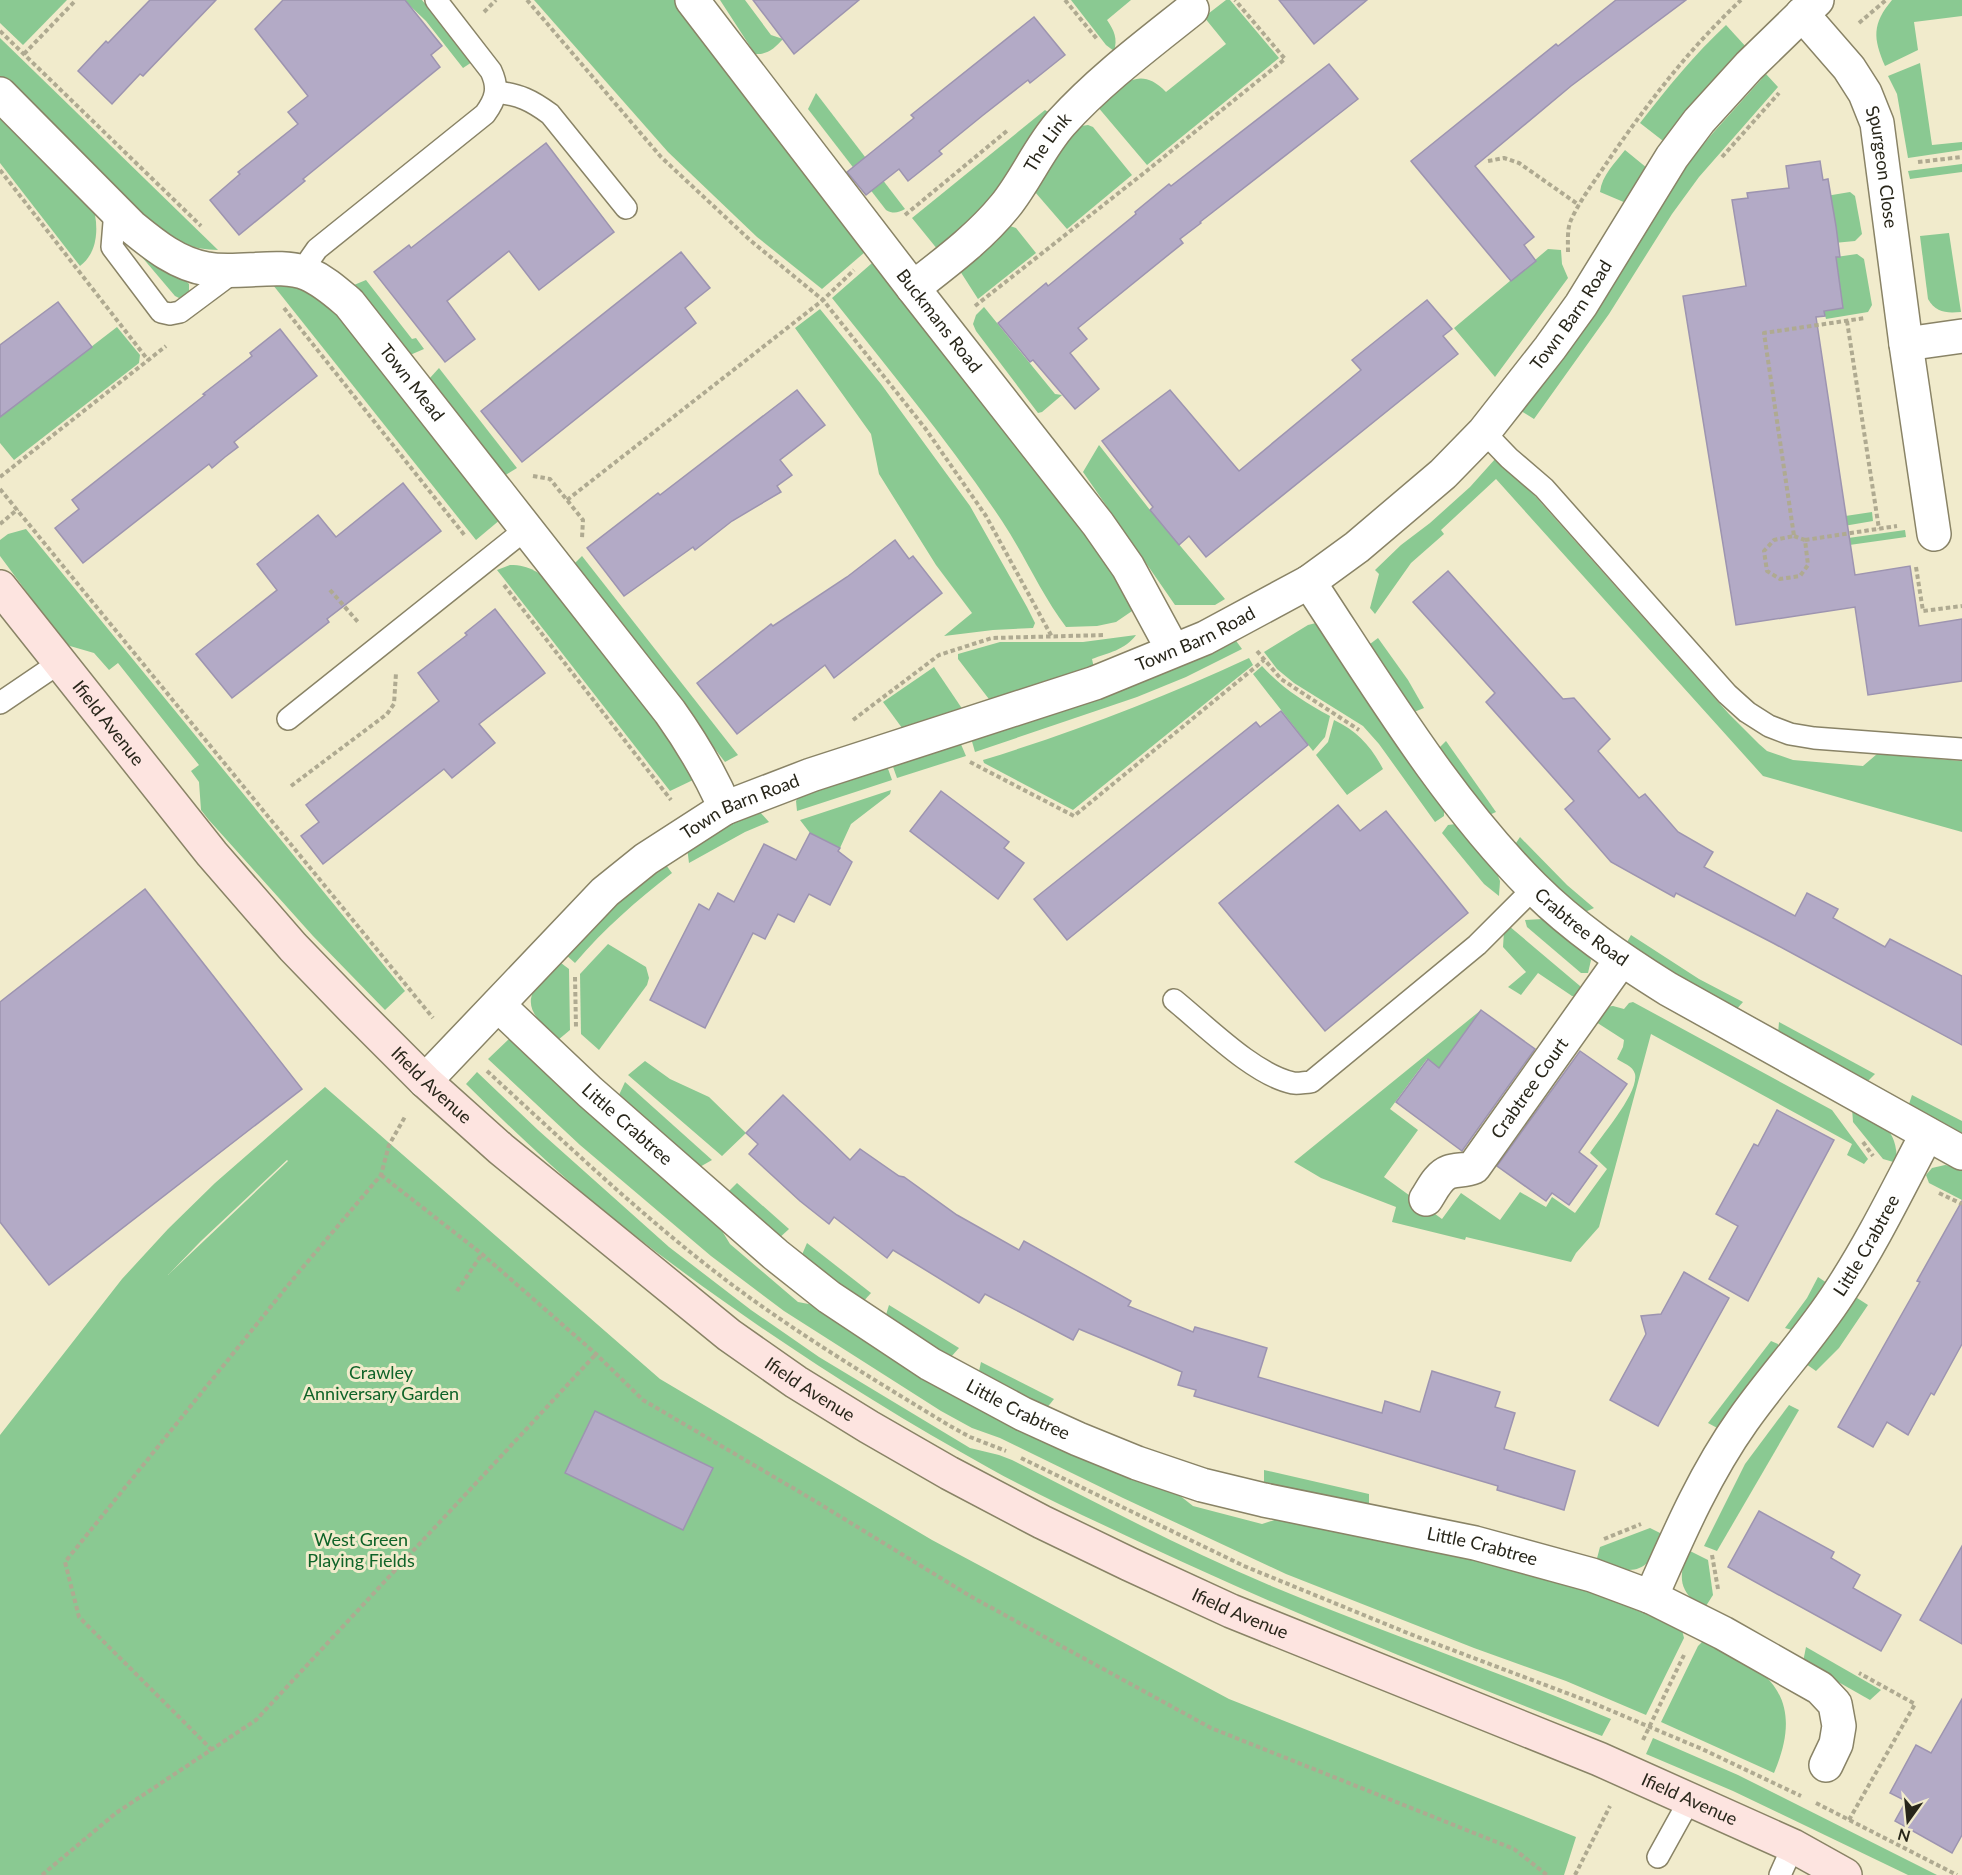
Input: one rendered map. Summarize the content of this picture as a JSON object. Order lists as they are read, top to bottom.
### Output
{
  "streets": {
    "street": [
      "The Link",
      "Spurgeon Close",
      "Town Barn Road",
      "Buckmans Road",
      "Town Mead",
      "Ifield Avenue",
      "Crabtree Road",
      "Crabtree Court",
      "Little Crabtree"
    ]
  },
  "crossings": [
    ["The Link", "Buckmans Road"],
    ["Spurgeon Close", "Town Barn Road"],
    ["Town Barn Road", "Buckmans Road"],
    ["Town Barn Road", "Town Mead"],
    ["Town Barn Road", "Ifield Avenue"],
    ["Town Barn Road", "Crabtree Road"],
    ["Town Barn Road", "Little Crabtree"],
    ["Crabtree Road", "Crabtree Court"],
    ["Crabtree Road", "Little Crabtree"]
  ],
  "parks": ["Crawley Anniversary Garden", "West Green Playing Fields"],
  "north": "bottom"
}
